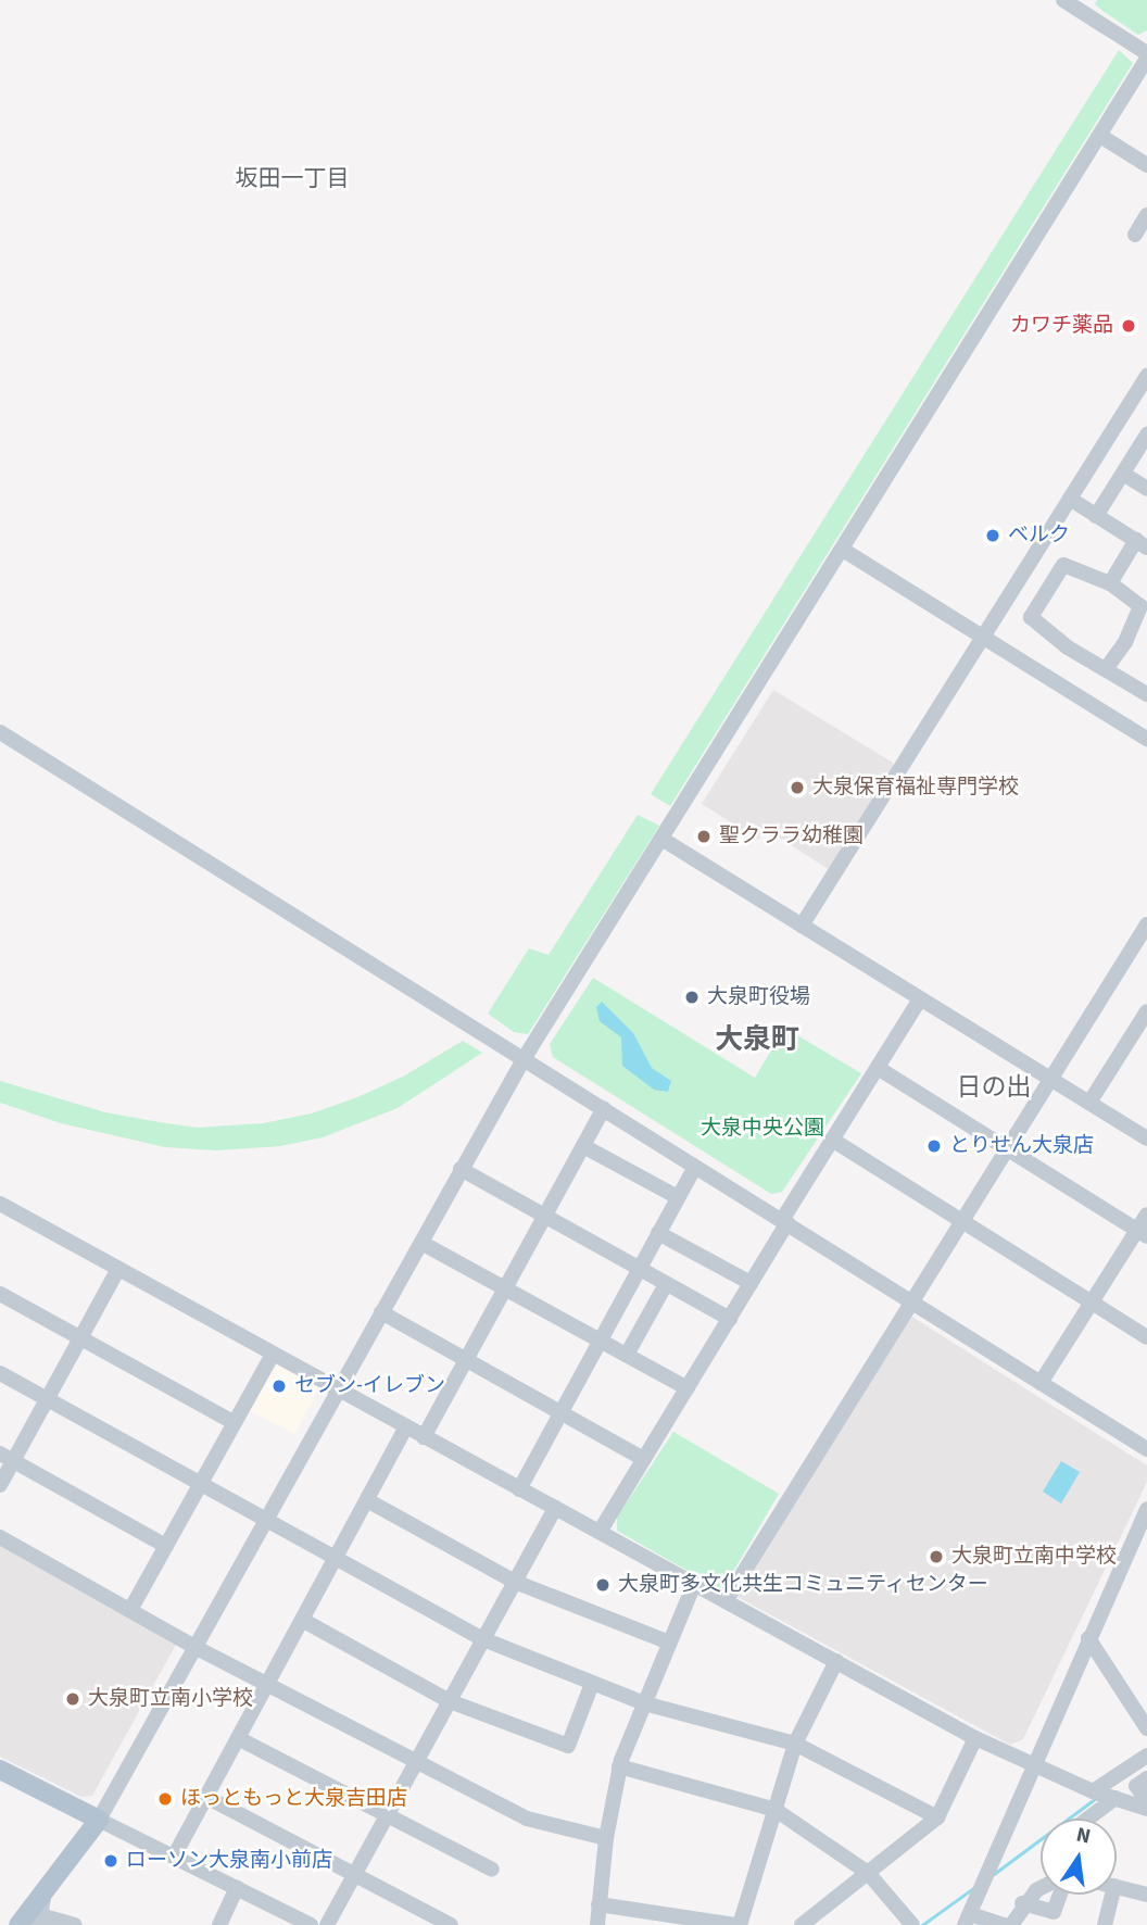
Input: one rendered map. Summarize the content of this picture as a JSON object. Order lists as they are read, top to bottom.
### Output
{
  "districts": ["坂田一丁目", "大泉町", "日の出"],
  "parks": ["大泉中央公園"],
  "places": [
    "カワチ薬品",
    "ベルク",
    "大泉保育福祉専門学校",
    "聖クララ幼稚園",
    "大泉町役場",
    "とりせん大泉店",
    "セブン-イレブン",
    "大泉町立南中学校",
    "大泉町多文化共生コミュニティセンター",
    "大泉町立南小学校",
    "ほっともっと大泉吉田店",
    "ローソン大泉南小前店"
  ],
  "north": "top"
}
